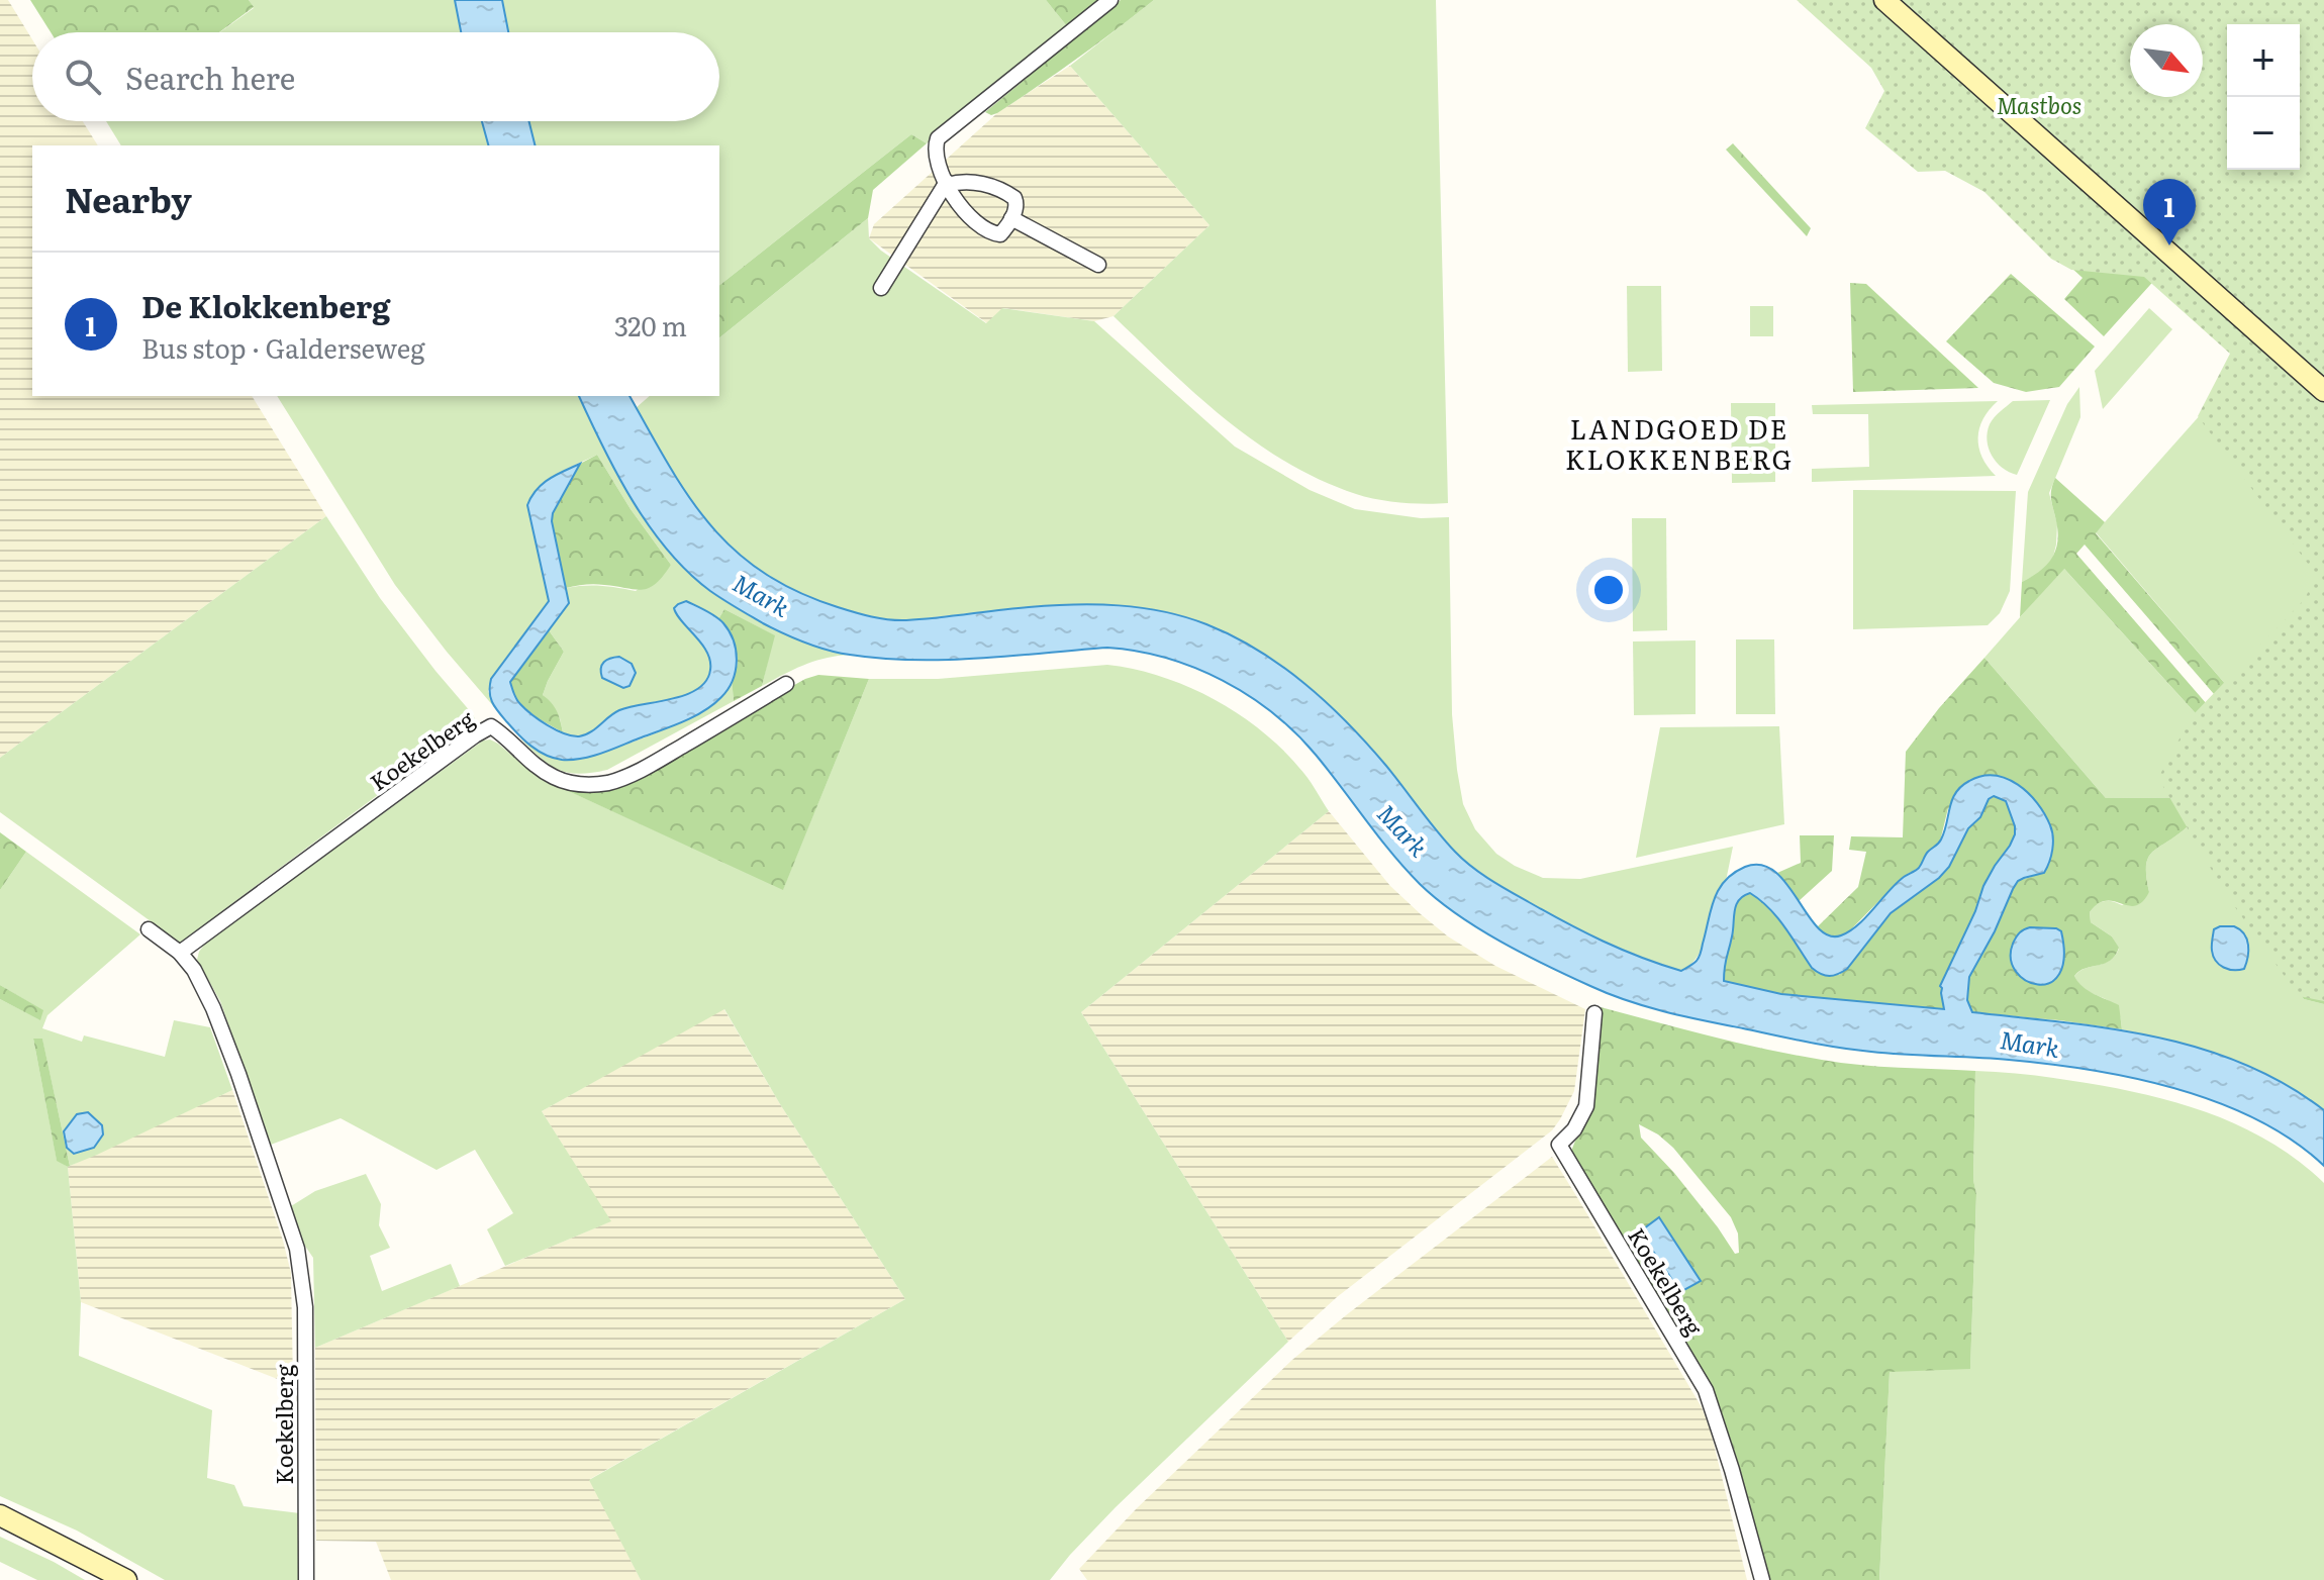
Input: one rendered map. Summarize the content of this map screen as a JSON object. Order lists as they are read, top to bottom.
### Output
{
  "streets": {
    "street": ["Koekelberg"]
  },
  "districts": ["LANDGOED DE KLOKKENBERG"],
  "water": ["Mark"],
  "parks": ["Mastbos"],
  "north": "bottom right",
  "page": {
    "map_buttons": ["+", "−"],
    "search": "Search here",
    "heading": "Nearby",
    "pins": "1",
    "list": [
      {
        "mark": "1",
        "name": "De Klokkenberg",
        "note": "Bus stop · Galderseweg",
        "value": "320 m"
      }
    ]
  }
}
